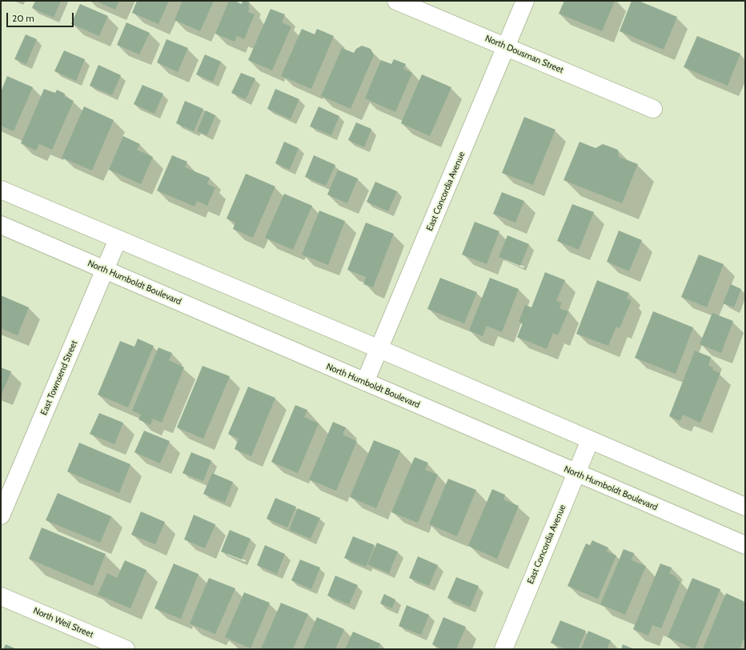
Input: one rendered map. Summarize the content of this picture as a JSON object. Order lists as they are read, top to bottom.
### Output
{
  "streets": {
    "main road": [
      "North Dousman Street",
      "East Concordia Avenue",
      "North Humboldt Boulevard",
      "East Townsend Street",
      "North Weil Street"
    ]
  },
  "crossings": [
    ["North Dousman Street", "East Concordia Avenue"],
    ["East Concordia Avenue", "North Humboldt Boulevard"],
    ["North Humboldt Boulevard", "East Townsend Street"]
  ],
  "scale_bar": "20 m"
}
